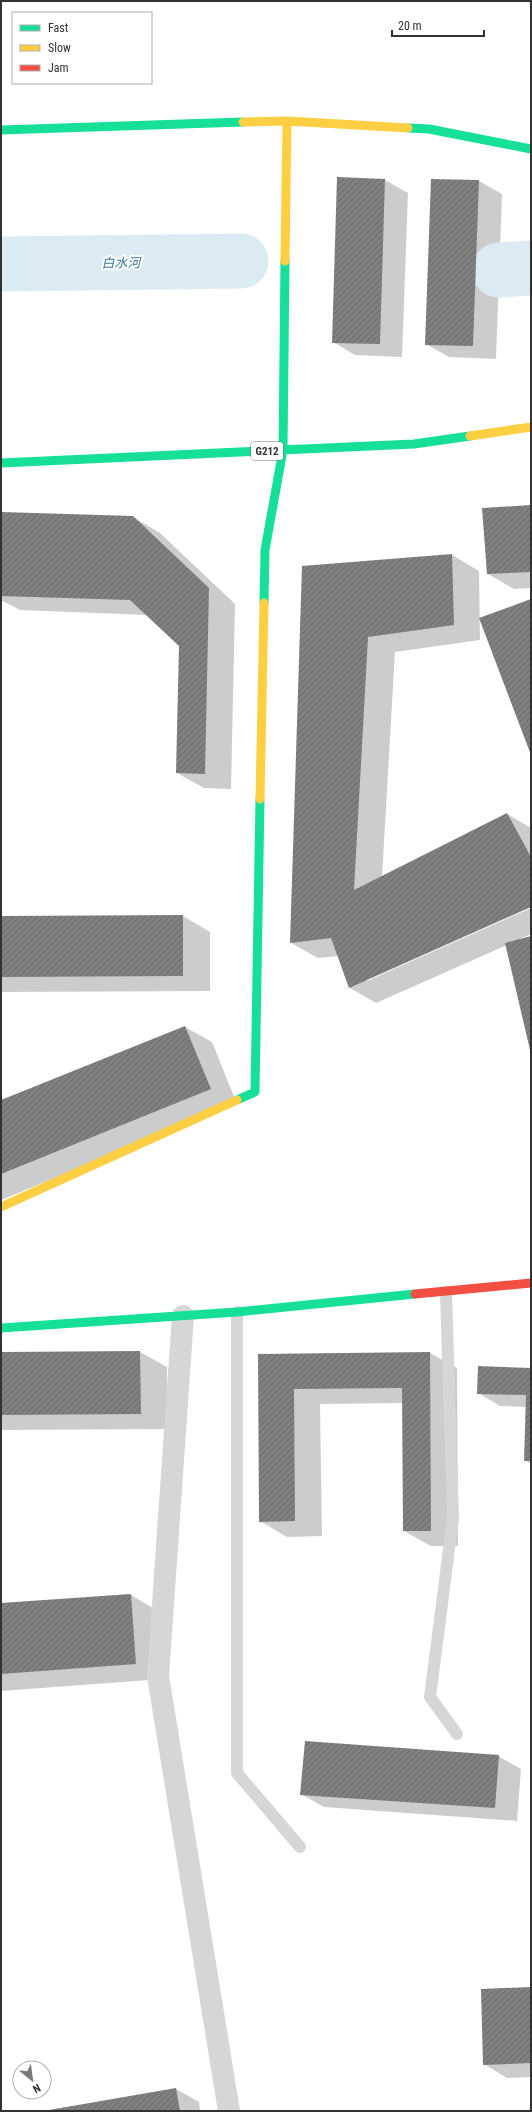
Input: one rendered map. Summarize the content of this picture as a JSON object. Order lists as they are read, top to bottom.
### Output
{
  "streets": {
    "main road": ["G212"]
  },
  "water": ["白水河"],
  "legend": ["Fast", "Slow", "Jam"],
  "scale_bar": "20 m",
  "north": "bottom right"
}
